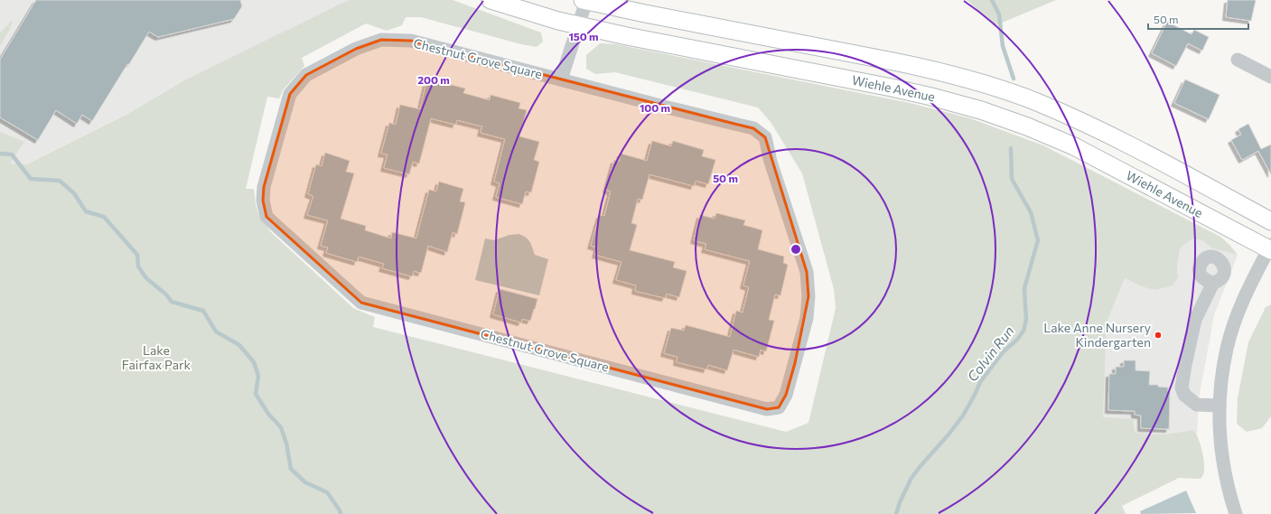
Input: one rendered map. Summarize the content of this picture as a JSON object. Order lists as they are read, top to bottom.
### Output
{
  "streets": {
    "main road": ["Wiehle Avenue"],
    "street": ["Chestnut Grove Square"]
  },
  "water": ["Colvin Run"],
  "parks": ["Lake Fairfax Park"],
  "places": ["Lake Anne Nursery Kindergarten"],
  "scale_bar": "50 m",
  "rings": [
    "150 m",
    "200 m",
    "100 m",
    "50 m"
  ]
}
